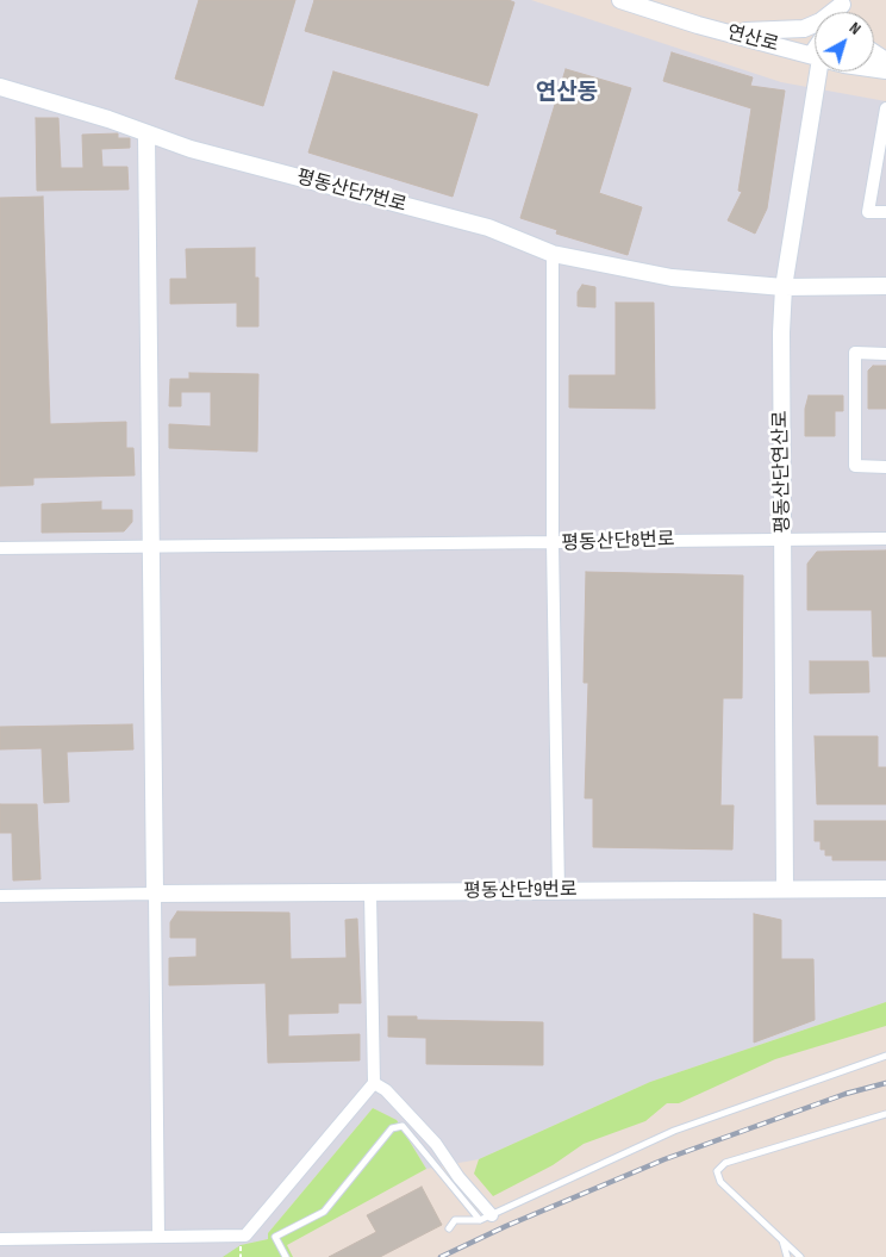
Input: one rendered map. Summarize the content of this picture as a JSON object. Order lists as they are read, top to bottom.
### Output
{
  "streets": {
    "street": [
      "연산로",
      "평동산단7번로",
      "평동산단연산로",
      "평동산단8번로",
      "평동산단9번로"
    ]
  },
  "crossings": [
    ["연산로", "평동산단연산로"],
    ["평동산단7번로", "평동산단연산로"],
    ["평동산단연산로", "평동산단8번로"],
    ["평동산단연산로", "평동산단9번로"],
    ["평동산단8번로", "평동산단9번로"]
  ],
  "districts": ["연산동"],
  "north": "top right"
}
